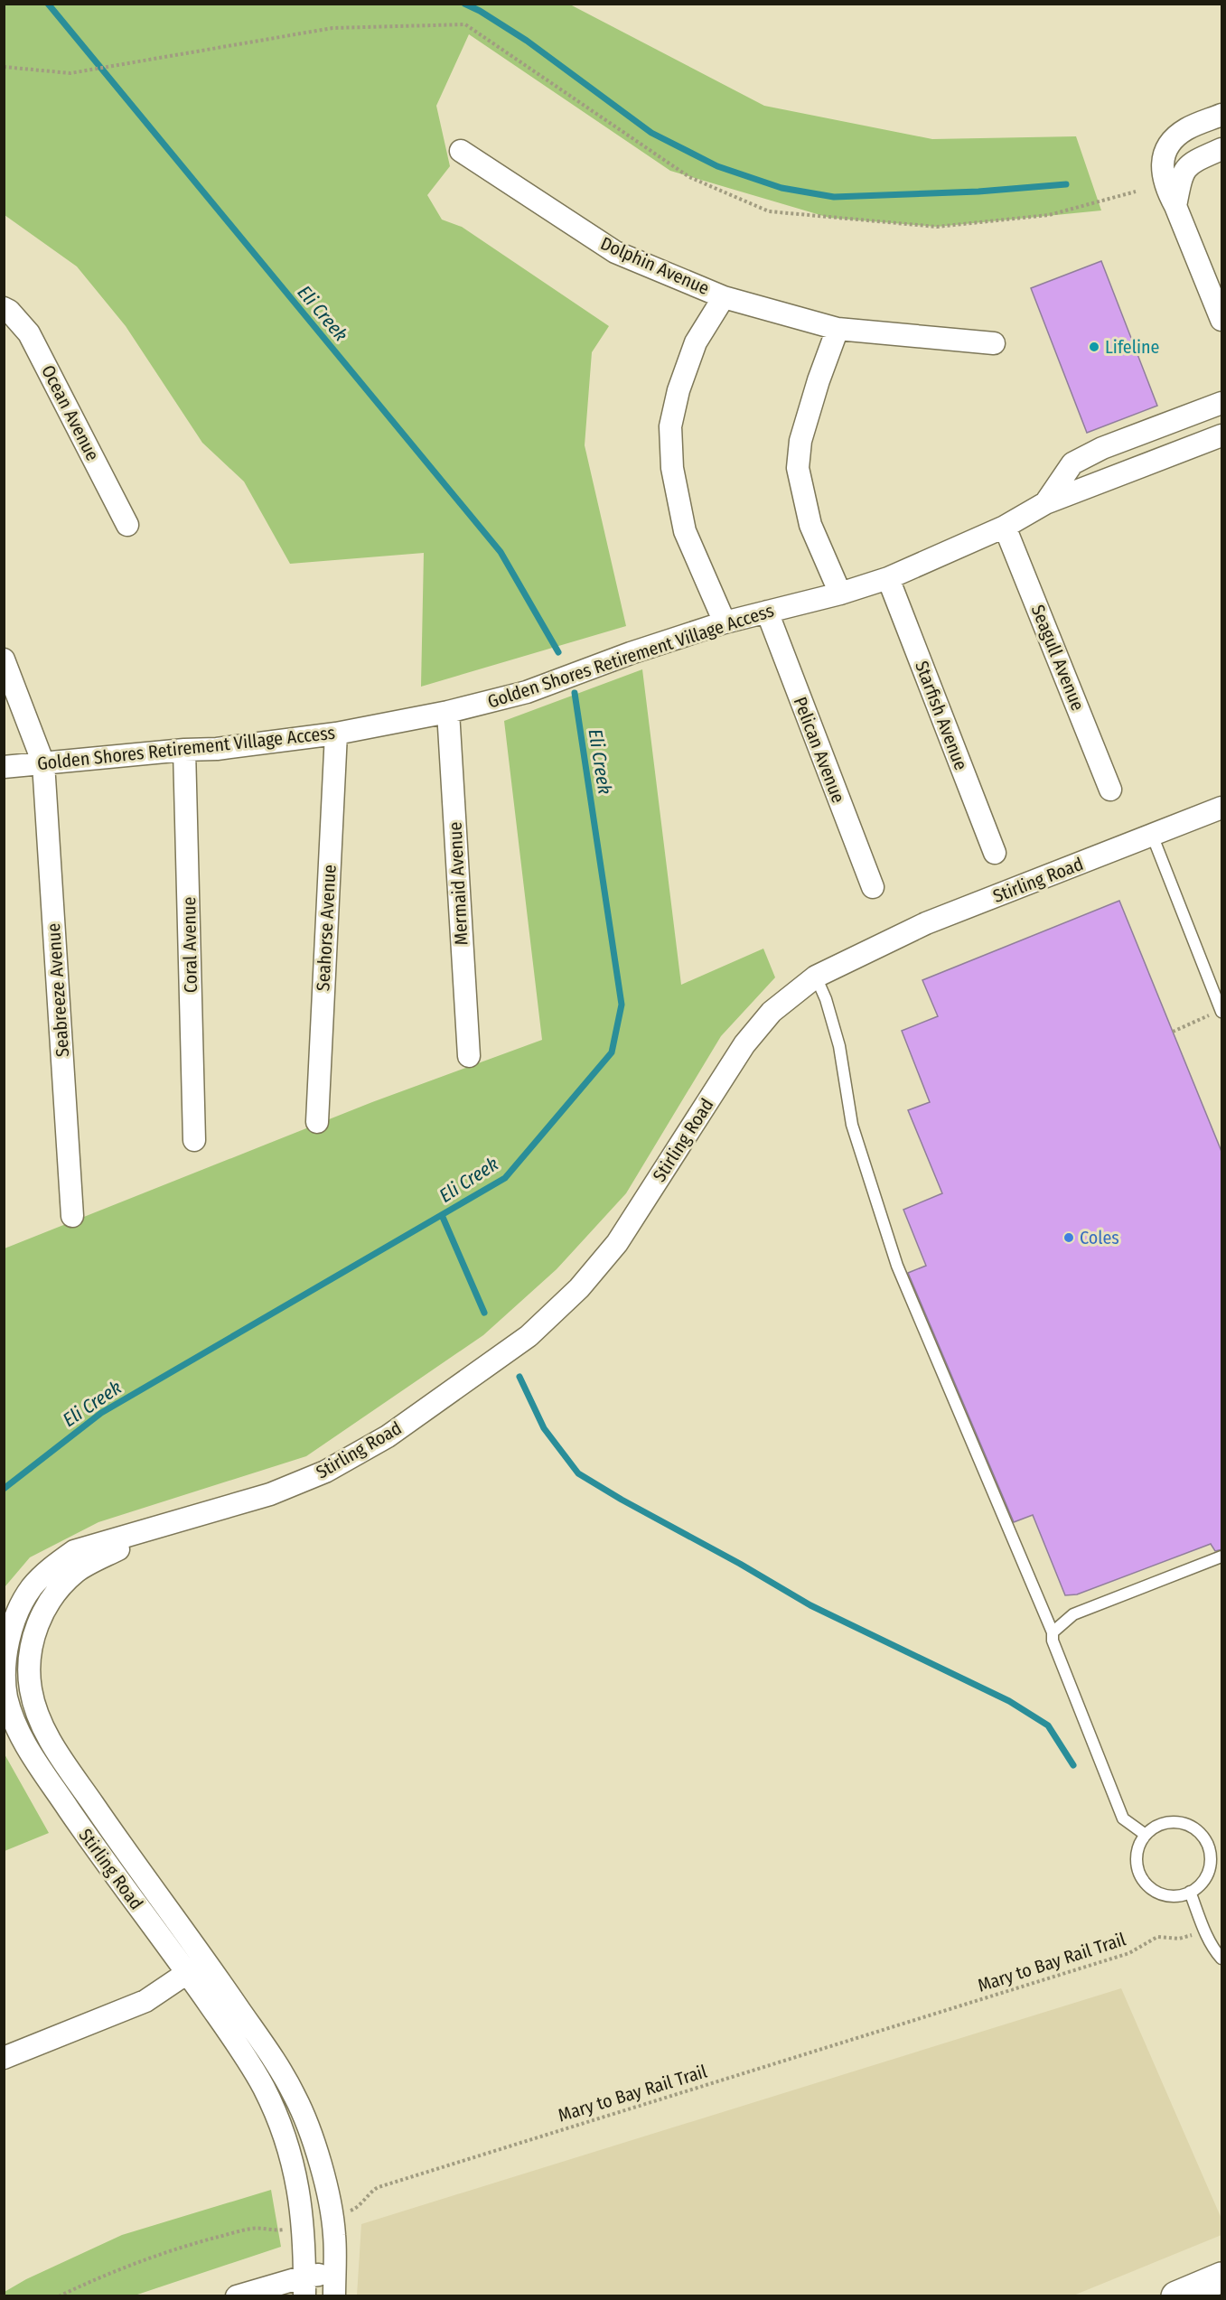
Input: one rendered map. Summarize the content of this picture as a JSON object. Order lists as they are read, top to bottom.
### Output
{
  "streets": {
    "street": [
      "Dolphin Avenue",
      "Ocean Avenue",
      "Golden Shores Retirement Village Access",
      "Seagull Avenue",
      "Starfish Avenue",
      "Pelican Avenue",
      "Stirling Road",
      "Mermaid Avenue",
      "Seahorse Avenue",
      "Coral Avenue",
      "Seabreeze Avenue"
    ],
    "path": ["Mary to Bay Rail Trail"]
  },
  "crossings": [
    ["Golden Shores Retirement Village Access", "Seagull Avenue"],
    ["Golden Shores Retirement Village Access", "Starfish Avenue"],
    ["Golden Shores Retirement Village Access", "Pelican Avenue"],
    ["Golden Shores Retirement Village Access", "Mermaid Avenue"],
    ["Golden Shores Retirement Village Access", "Seahorse Avenue"],
    ["Golden Shores Retirement Village Access", "Coral Avenue"],
    ["Golden Shores Retirement Village Access", "Seabreeze Avenue"],
    ["Stirling Road", "Mary to Bay Rail Trail"]
  ],
  "water": ["Eli Creek"],
  "places": ["Lifeline", "Coles"]
}
